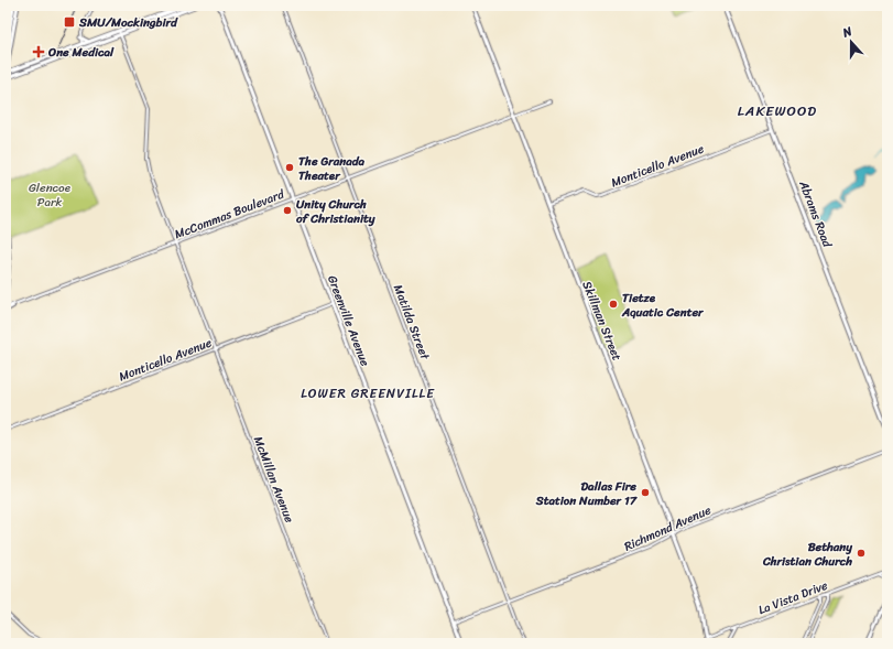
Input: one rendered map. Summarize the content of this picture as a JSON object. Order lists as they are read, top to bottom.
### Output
{
  "streets": {
    "main road": ["Abrams Road", "Greenville Avenue", "Skillman Street"],
    "street": [
      "Monticello Avenue",
      "McCommas Boulevard",
      "Matilda Street",
      "McMillan Avenue",
      "Richmond Avenue",
      "La Vista Drive"
    ]
  },
  "crossings": [
    ["Monticello Avenue", "Abrams Road"],
    ["Monticello Avenue", "Greenville Avenue"],
    ["Monticello Avenue", "Skillman Street"],
    ["Monticello Avenue", "McMillan Avenue"],
    ["McCommas Boulevard", "Greenville Avenue"],
    ["McCommas Boulevard", "Skillman Street"],
    ["McCommas Boulevard", "Matilda Street"],
    ["McCommas Boulevard", "McMillan Avenue"],
    ["Greenville Avenue", "Richmond Avenue"],
    ["Skillman Street", "Richmond Avenue"],
    ["Skillman Street", "La Vista Drive"],
    ["Matilda Street", "Richmond Avenue"]
  ],
  "districts": ["LAKEWOOD", "LOWER GREENVILLE"],
  "parks": ["Glencoe Park"],
  "places": {
    "transit": ["SMU/Mockingbird"],
    "health": ["One Medical"],
    "other": [
      "The Granada Theater",
      "Unity Church of Christianity",
      "Tietze Aquatic Center",
      "Dallas Fire Station Number 17",
      "Bethany Christian Church"
    ]
  },
  "north": "top"
}
